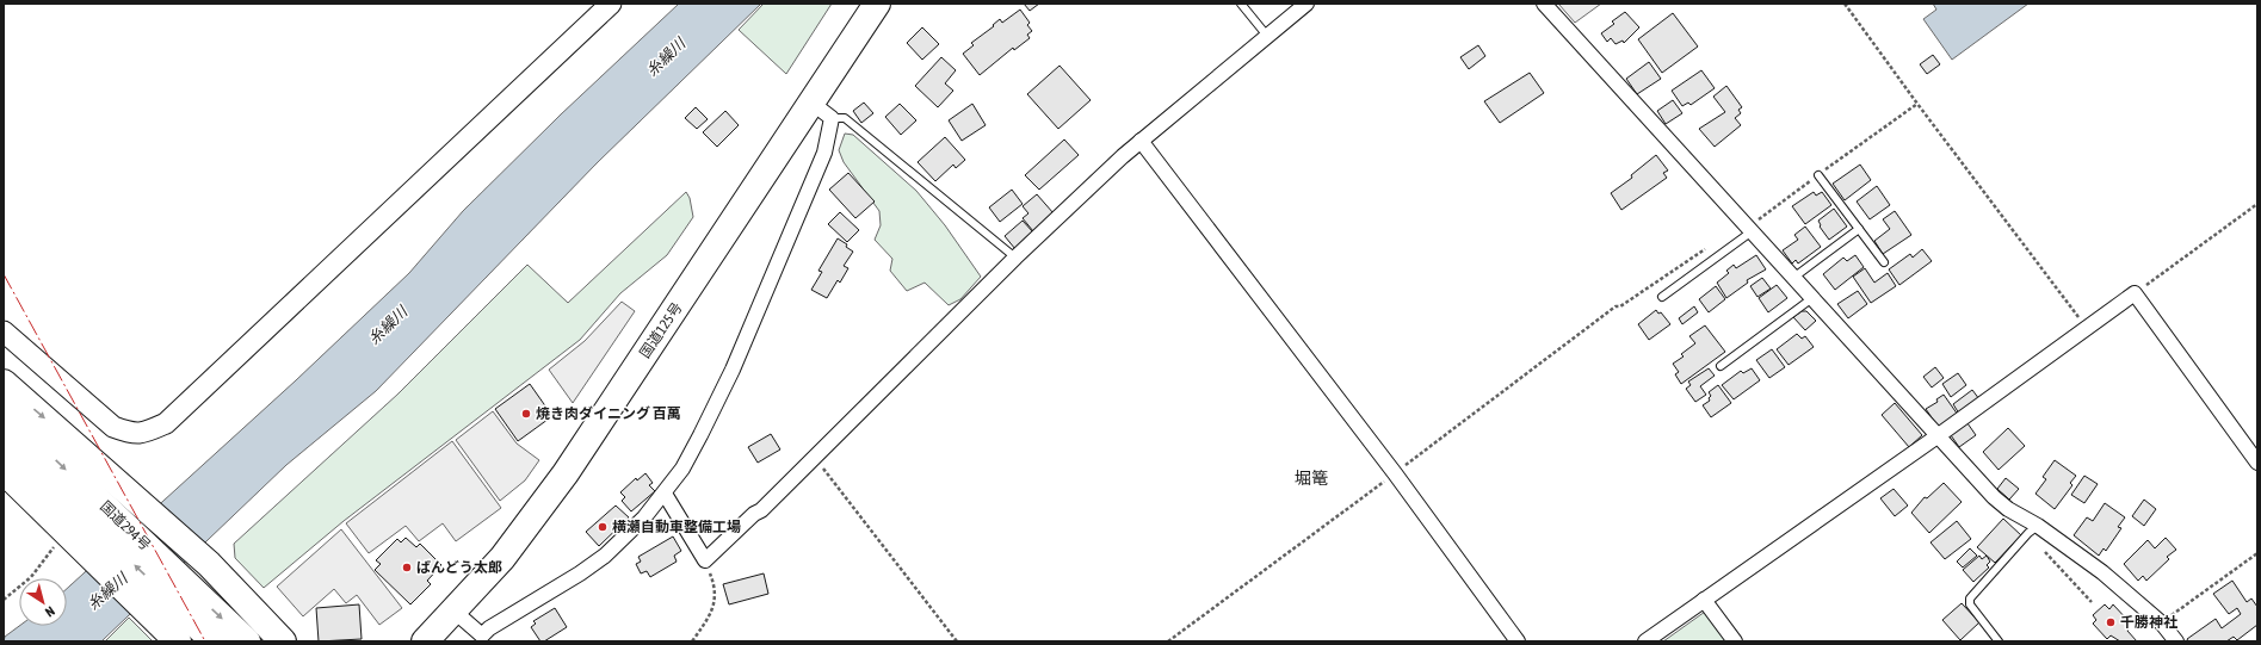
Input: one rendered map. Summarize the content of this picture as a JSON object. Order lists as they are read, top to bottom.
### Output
{
  "streets": {
    "highway": ["国道125号", "国道294号"]
  },
  "districts": ["堀篭"],
  "water": ["糸繰川"],
  "places": [
    "焼き肉ダイニング 百萬",
    "横瀬自動車整備工場",
    "ばんどう太郎",
    "千勝神社"
  ],
  "north": "bottom right"
}
